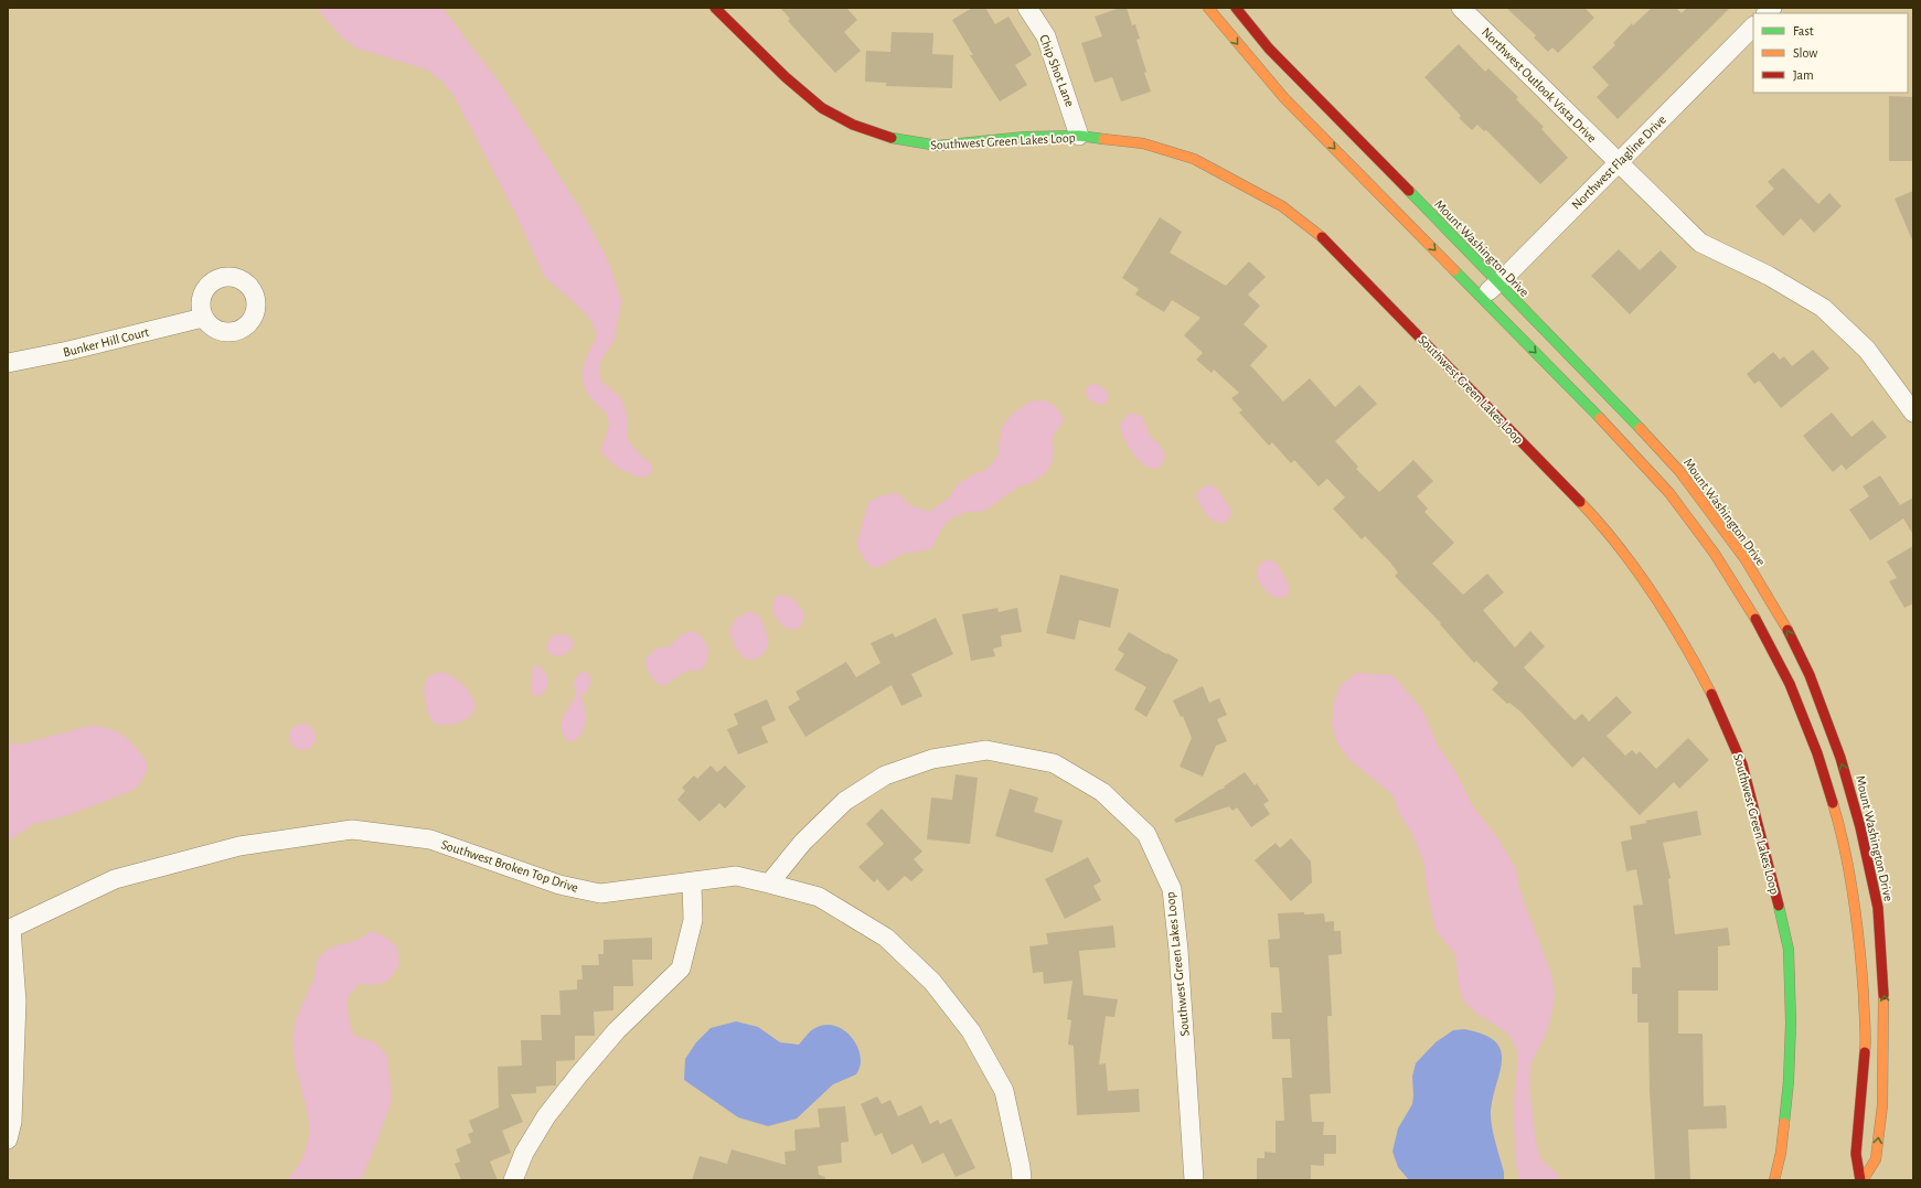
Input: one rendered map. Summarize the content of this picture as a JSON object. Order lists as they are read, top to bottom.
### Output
{
  "streets": {
    "main road": ["Southwest Green Lakes Loop", "Mount Washington Drive"],
    "street": [
      "Chip Shot Lane",
      "Northwest Outlook Vista Drive",
      "Northwest Flagline Drive",
      "Bunker Hill Court",
      "Southwest Broken Top Drive"
    ]
  },
  "crossings": [
    ["Chip Shot Lane", "Southwest Green Lakes Loop"],
    ["Northwest Outlook Vista Drive", "Northwest Flagline Drive"],
    ["Southwest Green Lakes Loop", "Southwest Broken Top Drive"],
    ["Northwest Flagline Drive", "Mount Washington Drive"]
  ],
  "legend": ["Fast", "Slow", "Jam"]
}
